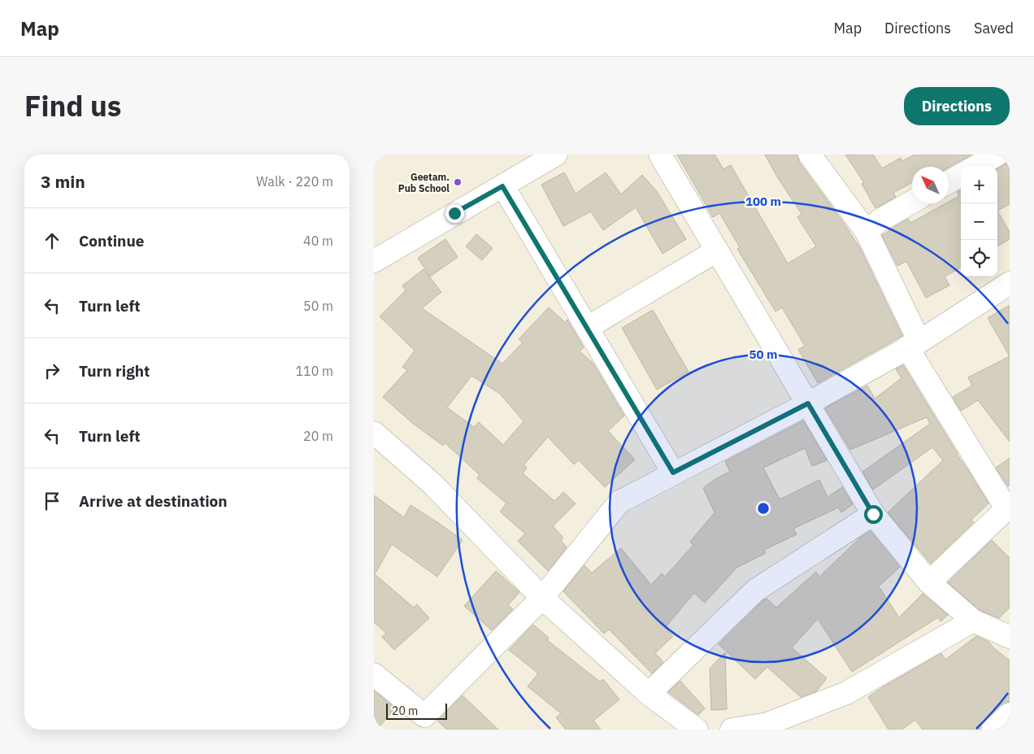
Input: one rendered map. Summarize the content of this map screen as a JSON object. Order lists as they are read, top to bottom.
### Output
{
  "places": ["Geetam. Pub School"],
  "scale_bar": "20 m",
  "north": "top left",
  "page": {
    "header": "Map",
    "nav": ["Map", "Directions", "Saved"],
    "title": "Find us",
    "buttons": "Directions",
    "heading": ["3 min", "Walk · 220 m"],
    "map_buttons": ["+", "−"],
    "list": [
      ["Continue", "40 m"],
      ["Turn left", "50 m"],
      ["Turn right", "110 m"],
      ["Turn left", "20 m"],
      "Arrive at destination"
    ],
    "scale": "20 m"
  },
  "rings": ["100 m", "50 m"]
}
